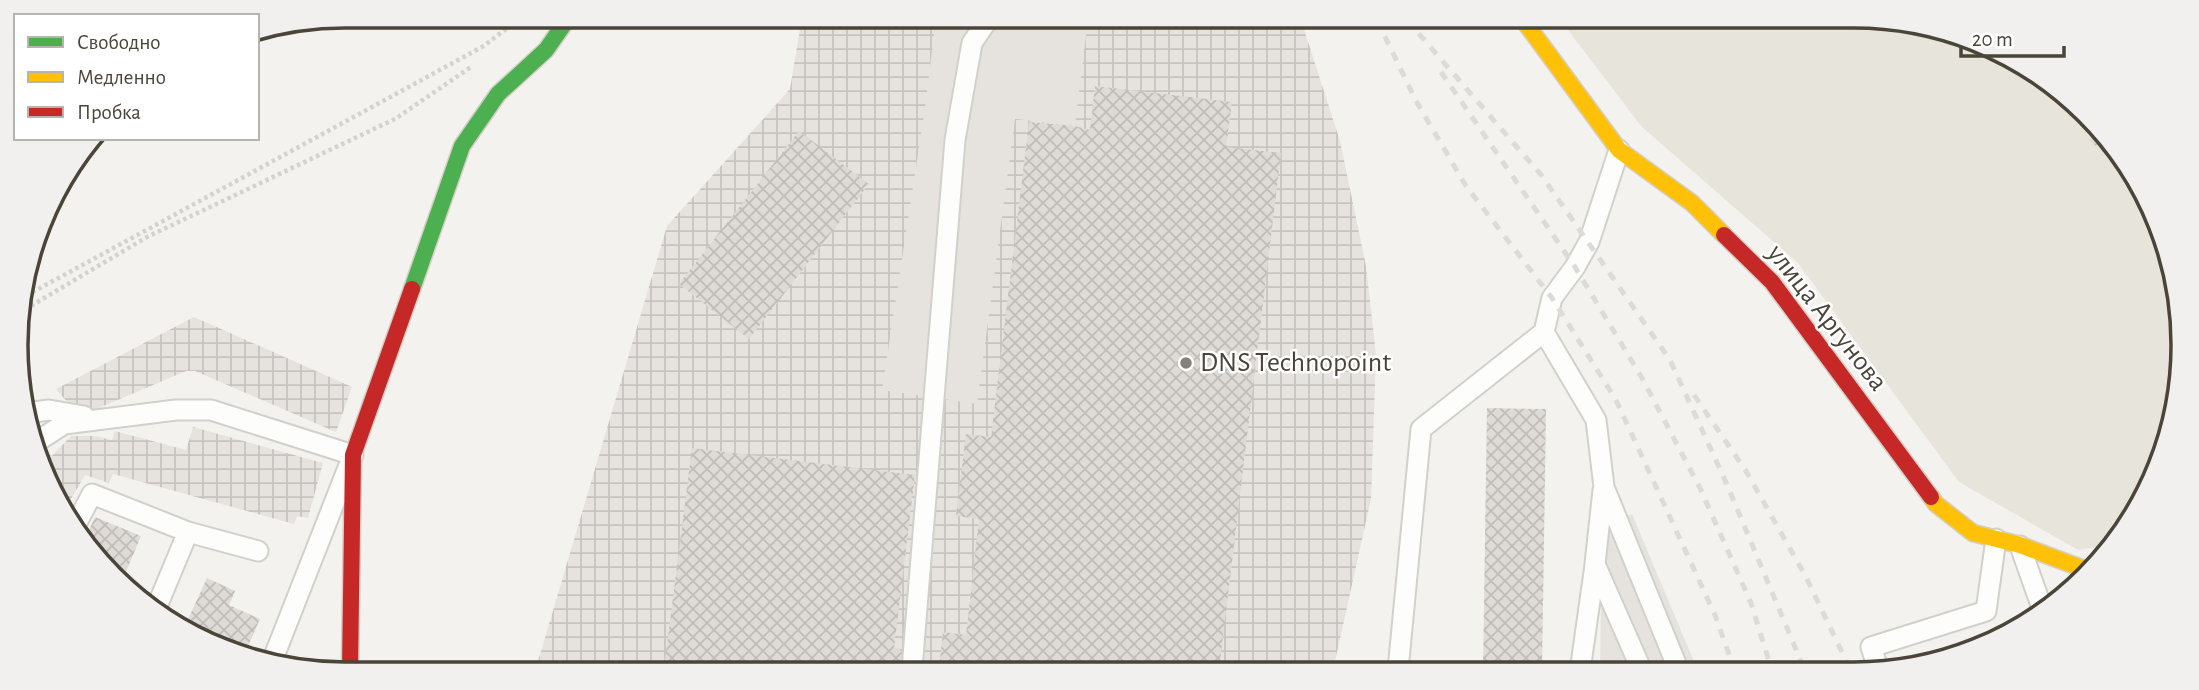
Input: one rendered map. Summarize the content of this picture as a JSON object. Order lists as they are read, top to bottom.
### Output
{
  "streets": {
    "street": ["улица Аргунова"]
  },
  "places": ["DNS Technopoint"],
  "legend": ["Свободно", "Медленно", "Пробка"],
  "scale_bar": "20 m"
}
